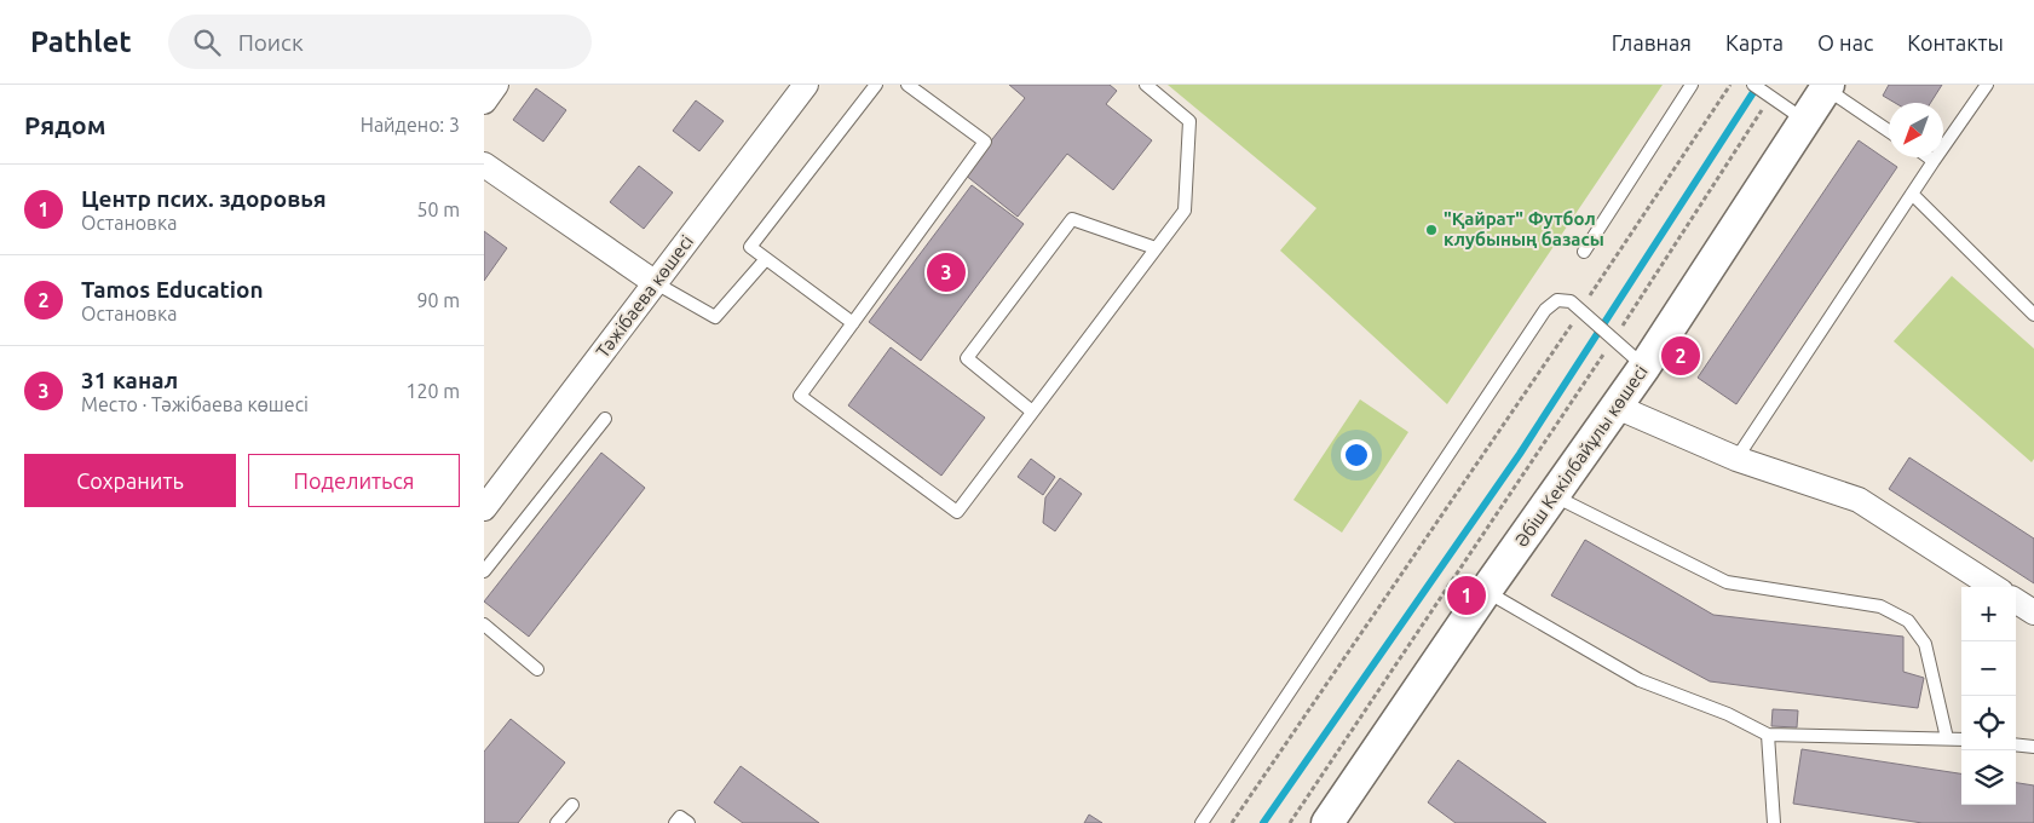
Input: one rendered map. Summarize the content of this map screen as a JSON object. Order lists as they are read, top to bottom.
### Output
{
  "streets": {
    "street": ["Тәжібаева көшесі", "Әбіш Кекілбайұлы көшесі"]
  },
  "places": ["\"Қайрат\" Футбол клубының базасы"],
  "north": "bottom left",
  "page": {
    "header": "Pathlet",
    "search": "Поиск",
    "nav": [
      "Главная",
      "Карта",
      "О нас",
      "Контакты"
    ],
    "heading": ["Рядом", "Найдено: 3"],
    "list": [
      {
        "mark": "1",
        "name": "Центр псих. здоровья",
        "note": "Остановка",
        "value": "50 m"
      },
      {
        "mark": "2",
        "name": "Tamos Education",
        "note": "Остановка",
        "value": "90 m"
      },
      {
        "mark": "3",
        "name": "31 канал",
        "note": "Место · Тәжібаева көшесі",
        "value": "120 m"
      }
    ],
    "pins": ["3", "2", "1"],
    "buttons": ["Сохранить", "Поделиться"],
    "map_buttons": ["+", "−"]
  }
}
